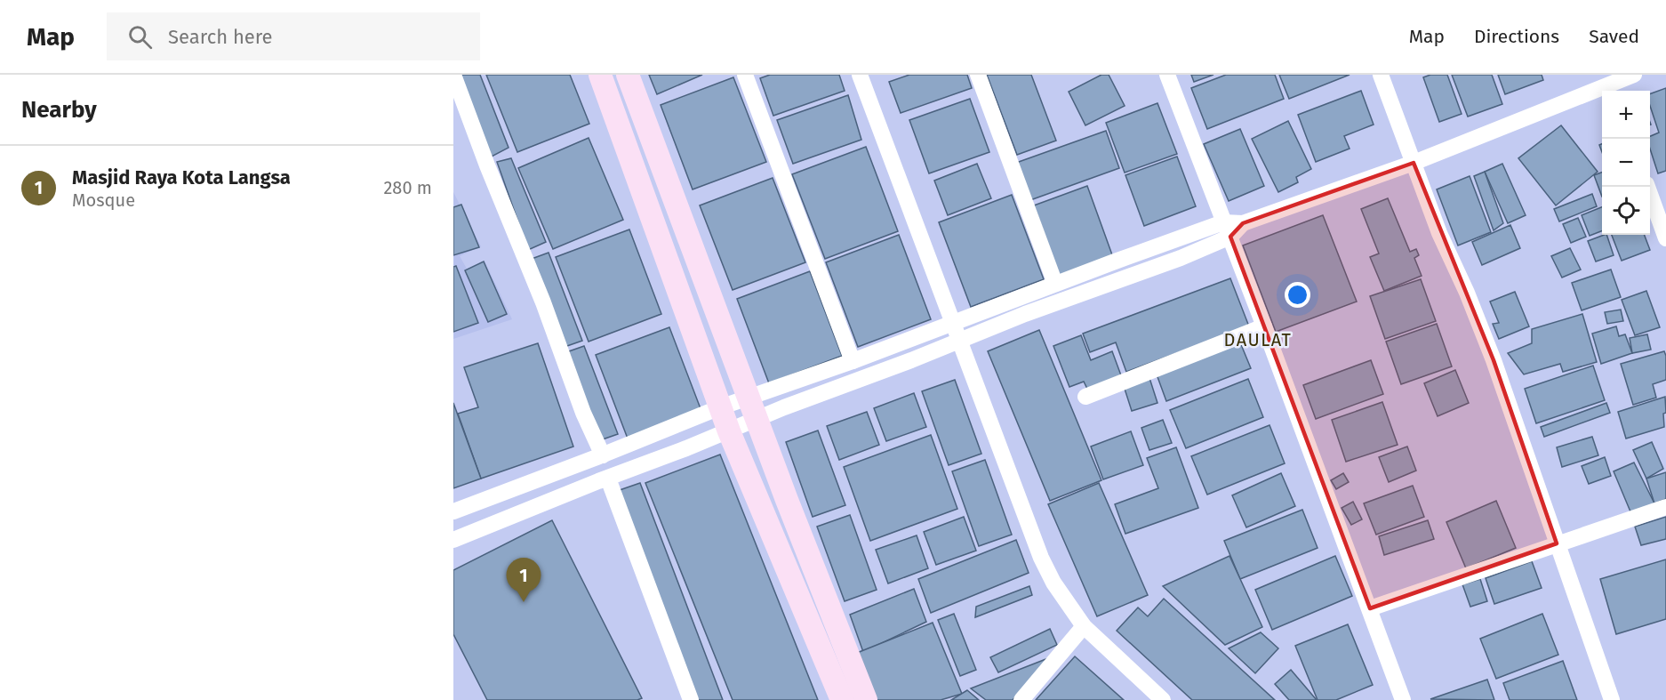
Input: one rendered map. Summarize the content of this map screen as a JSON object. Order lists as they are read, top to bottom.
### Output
{
  "districts": ["DAULAT"],
  "page": {
    "header": "Map",
    "search": "Search here",
    "nav": ["Map", "Directions", "Saved"],
    "heading": "Nearby",
    "map_buttons": ["+", "−"],
    "list": [
      {
        "mark": "1",
        "name": "Masjid Raya Kota Langsa",
        "note": "Mosque",
        "value": "280 m"
      }
    ],
    "pins": "1"
  }
}
